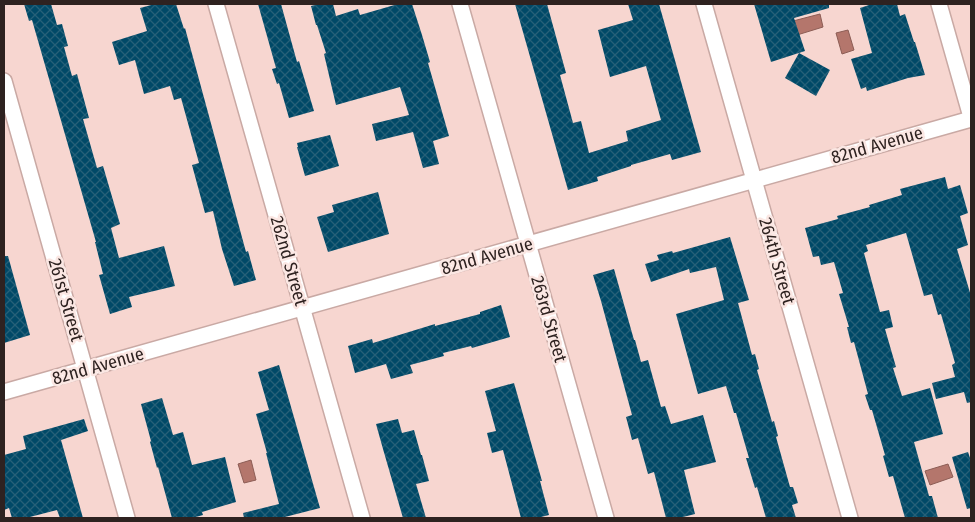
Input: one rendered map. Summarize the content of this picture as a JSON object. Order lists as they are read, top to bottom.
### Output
{
  "streets": {
    "street": [
      "82nd Avenue",
      "262nd Street",
      "264th Street",
      "261st Street",
      "263rd Street"
    ]
  },
  "crossings": [
    ["82nd Avenue", "262nd Street"],
    ["82nd Avenue", "264th Street"],
    ["82nd Avenue", "261st Street"],
    ["82nd Avenue", "263rd Street"]
  ]
}
